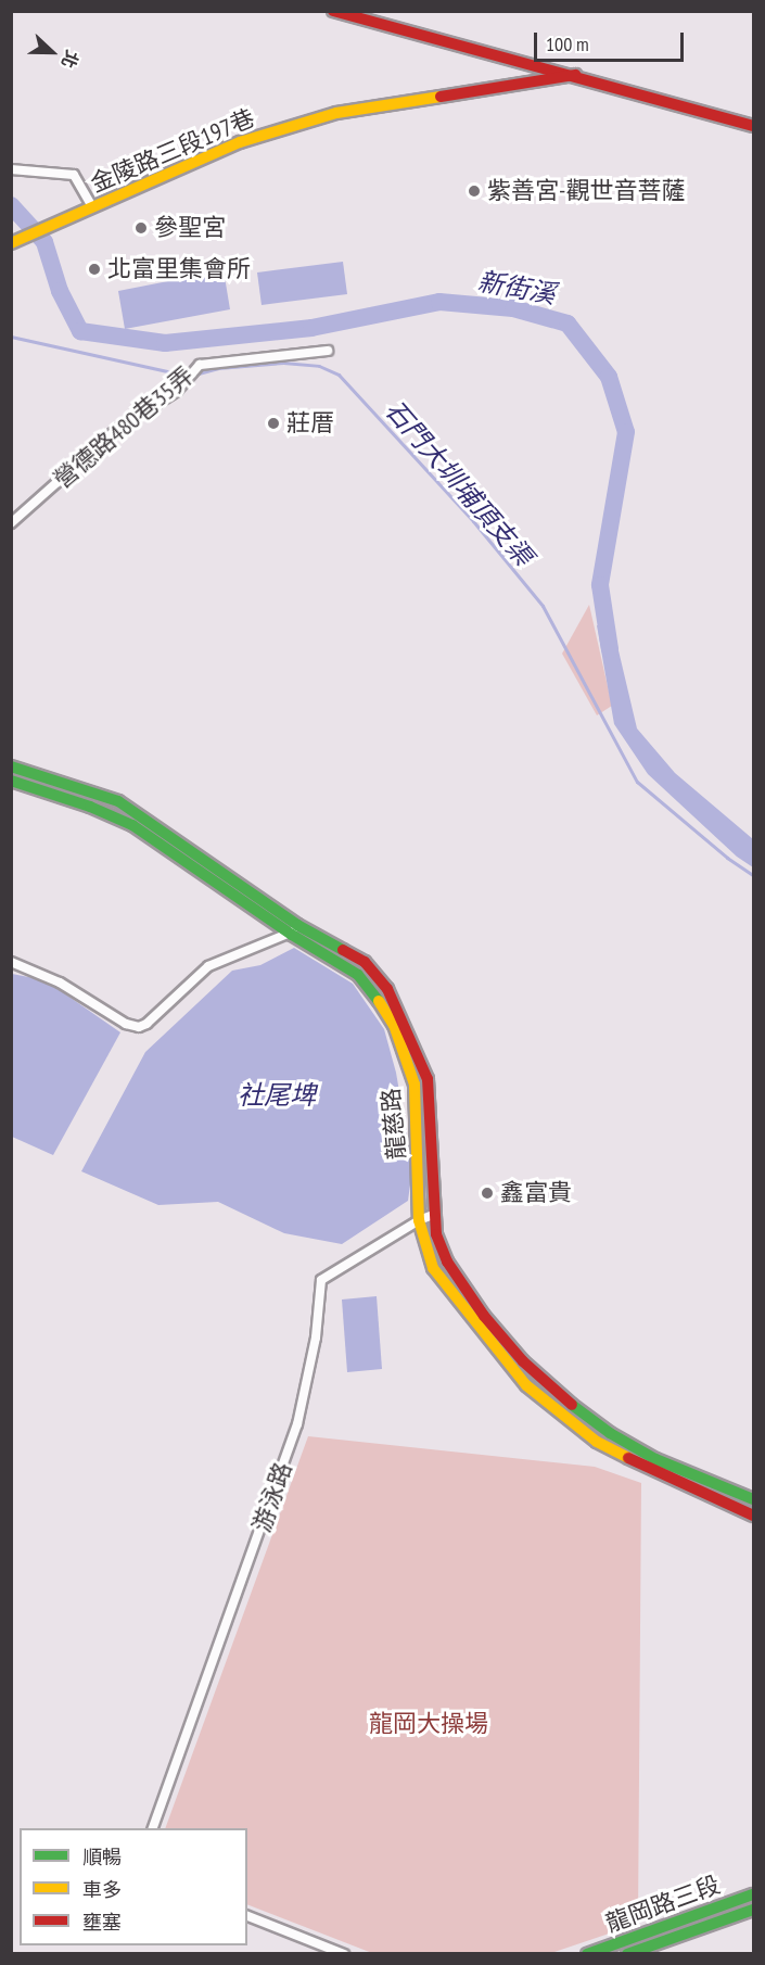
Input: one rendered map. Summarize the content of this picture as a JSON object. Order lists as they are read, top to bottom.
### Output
{
  "streets": {
    "street": [
      "金陵路三段197巷",
      "營德路480巷35弄",
      "龍慈路",
      "游泳路",
      "龍岡路三段"
    ]
  },
  "crossings": [
    ["龍慈路", "游泳路"]
  ],
  "water": ["新街溪", "石門大圳埔頂支渠", "社尾埤"],
  "parks": ["龍岡大操場"],
  "places": [
    "紫善宮-觀世音菩薩",
    "參聖宮",
    "北富里集會所",
    "莊厝",
    "鑫富貴"
  ],
  "legend": ["順暢", "車多", "壅塞"],
  "scale_bar": "100 m",
  "north": "right"
}
